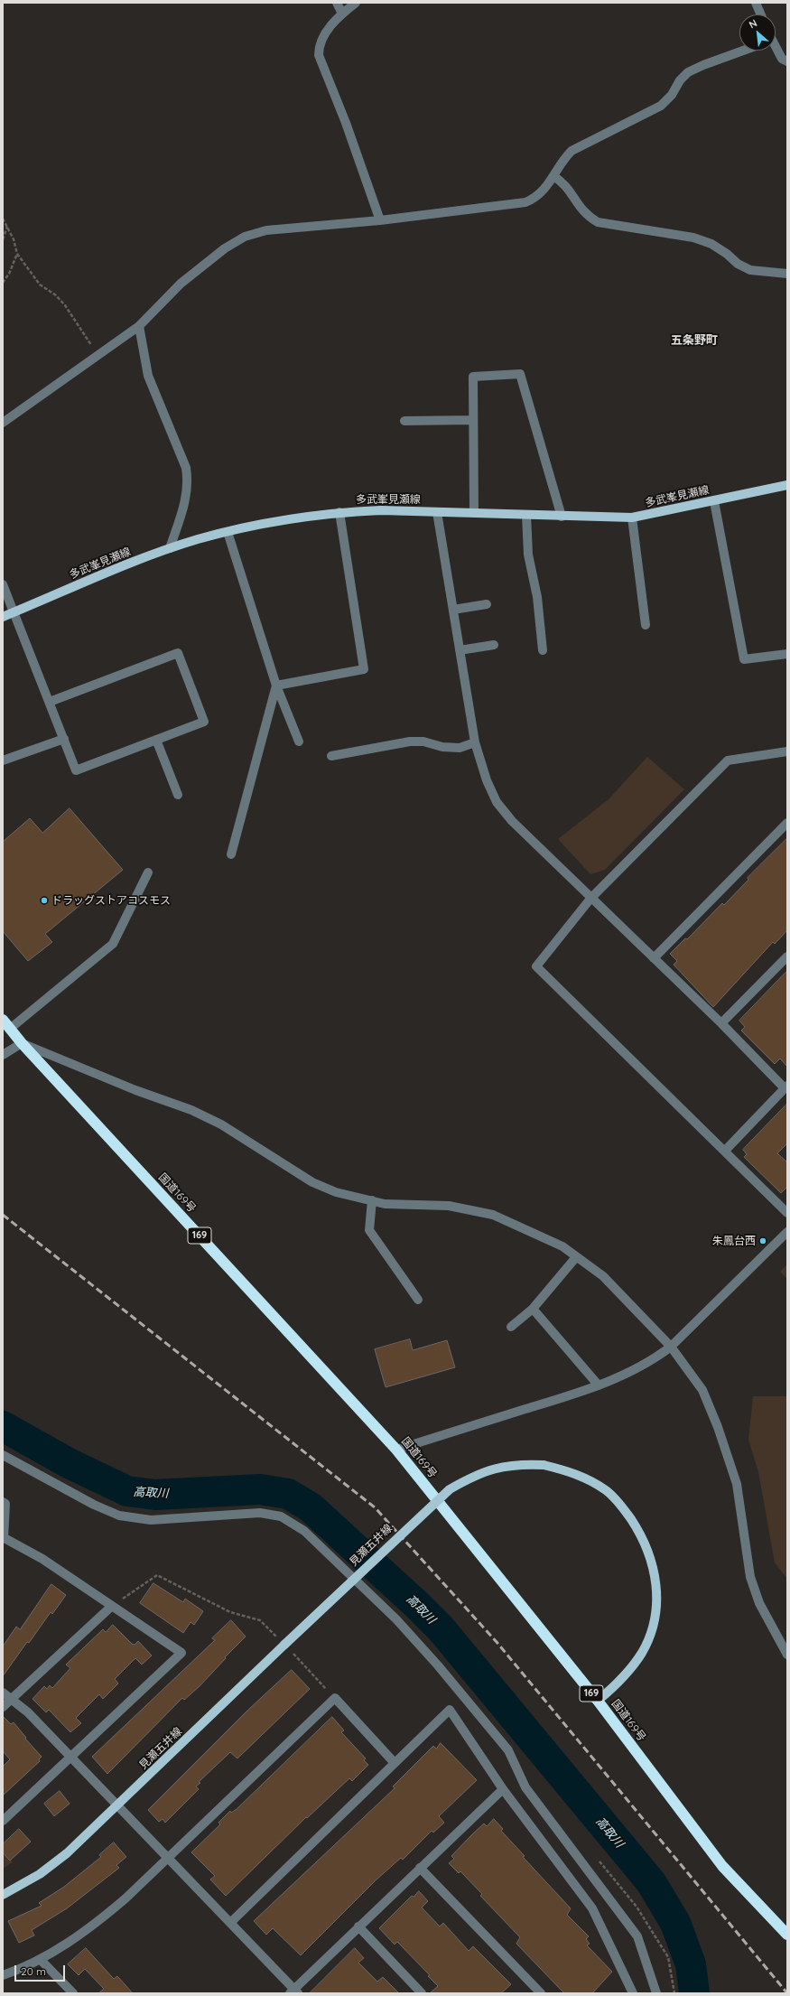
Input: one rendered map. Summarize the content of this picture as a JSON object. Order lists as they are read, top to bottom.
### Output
{
  "streets": {
    "highway": ["国道169号", "169"],
    "main road": ["多武峯見瀬線", "見瀬五井線"]
  },
  "crossings": [
    ["国道169号", "見瀬五井線"]
  ],
  "districts": ["五条野町"],
  "water": ["高取川"],
  "places": ["ドラッグストアコスモス", "朱鳳台西"],
  "scale_bar": "20 m",
  "north": "top left"
}
